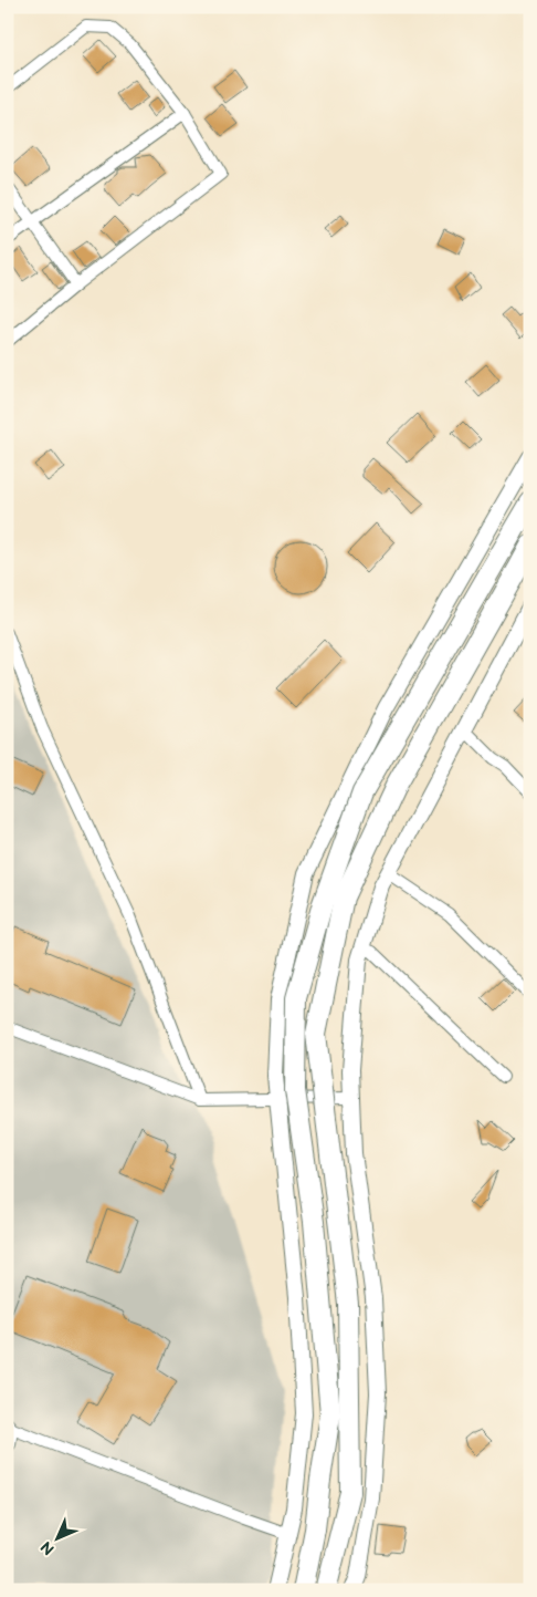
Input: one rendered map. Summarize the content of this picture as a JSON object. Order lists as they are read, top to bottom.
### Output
{
  "north": "bottom left"
}
